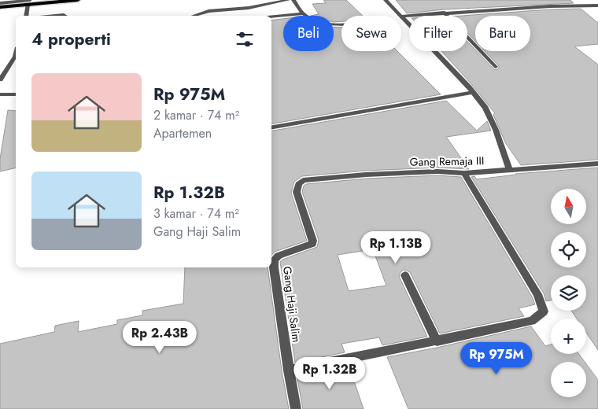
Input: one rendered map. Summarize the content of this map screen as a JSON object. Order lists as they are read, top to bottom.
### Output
{
  "streets": {
    "street": ["Gang Remaja III", "Gang Haji Salim"]
  },
  "crossings": [
    ["Gang Remaja III", "Gang Haji Salim"]
  ],
  "north": "top",
  "page": {
    "chip": [
      "Beli",
      "Sewa",
      "Filter",
      "Baru"
    ],
    "heading": "4 properti",
    "list": [
      {
        "name": "Rp 975M",
        "note": "2 kamar · 74 m² · Apartemen"
      },
      {
        "name": "Rp 1.32B",
        "note": "3 kamar · 74 m² · Gang Haji Salim"
      }
    ],
    "map_buttons": ["+", "−"],
    "price": [
      "Rp 1.13B",
      "Rp 2.43B",
      "Rp 975M",
      "Rp 1.32B"
    ]
  }
}
